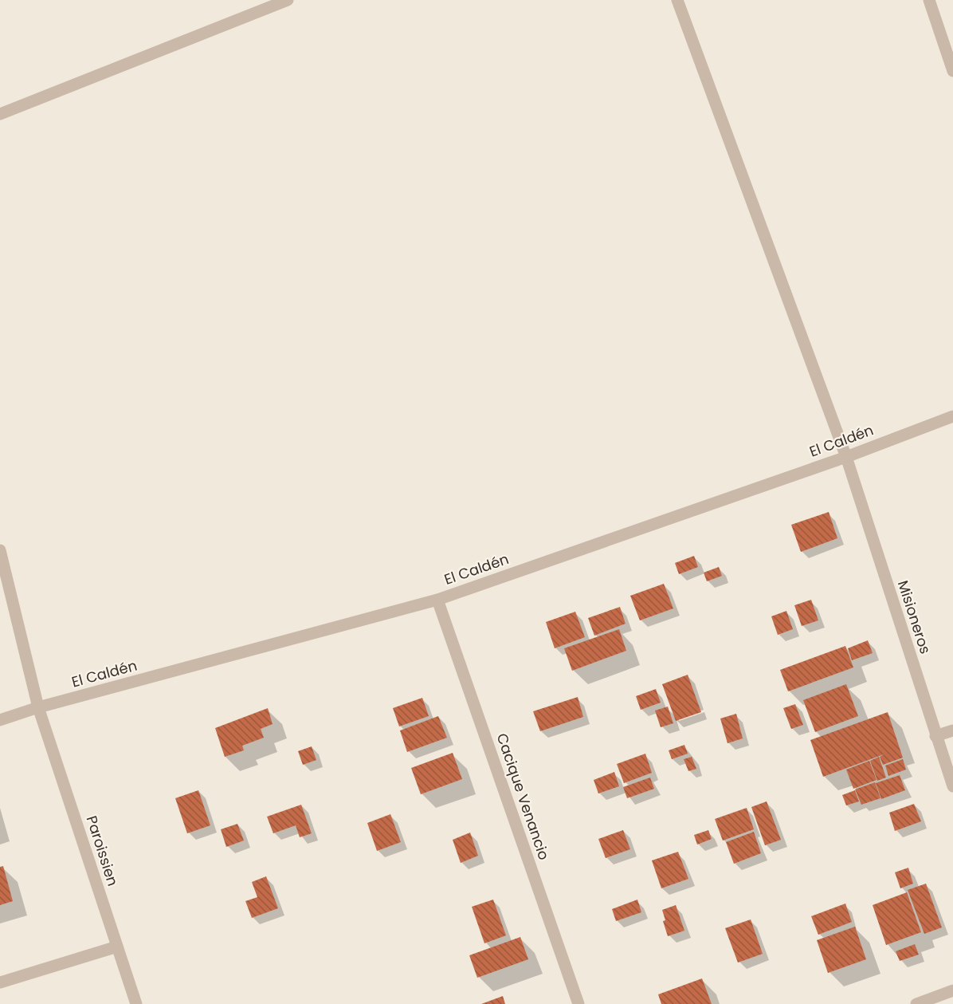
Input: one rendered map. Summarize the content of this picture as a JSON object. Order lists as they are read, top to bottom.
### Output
{
  "streets": {
    "street": [
      "El Caldén",
      "Misioneros",
      "Cacique Venancio",
      "Paroissien"
    ]
  },
  "crossings": [
    ["El Caldén", "Misioneros"],
    ["El Caldén", "Cacique Venancio"],
    ["El Caldén", "Paroissien"]
  ]
}
